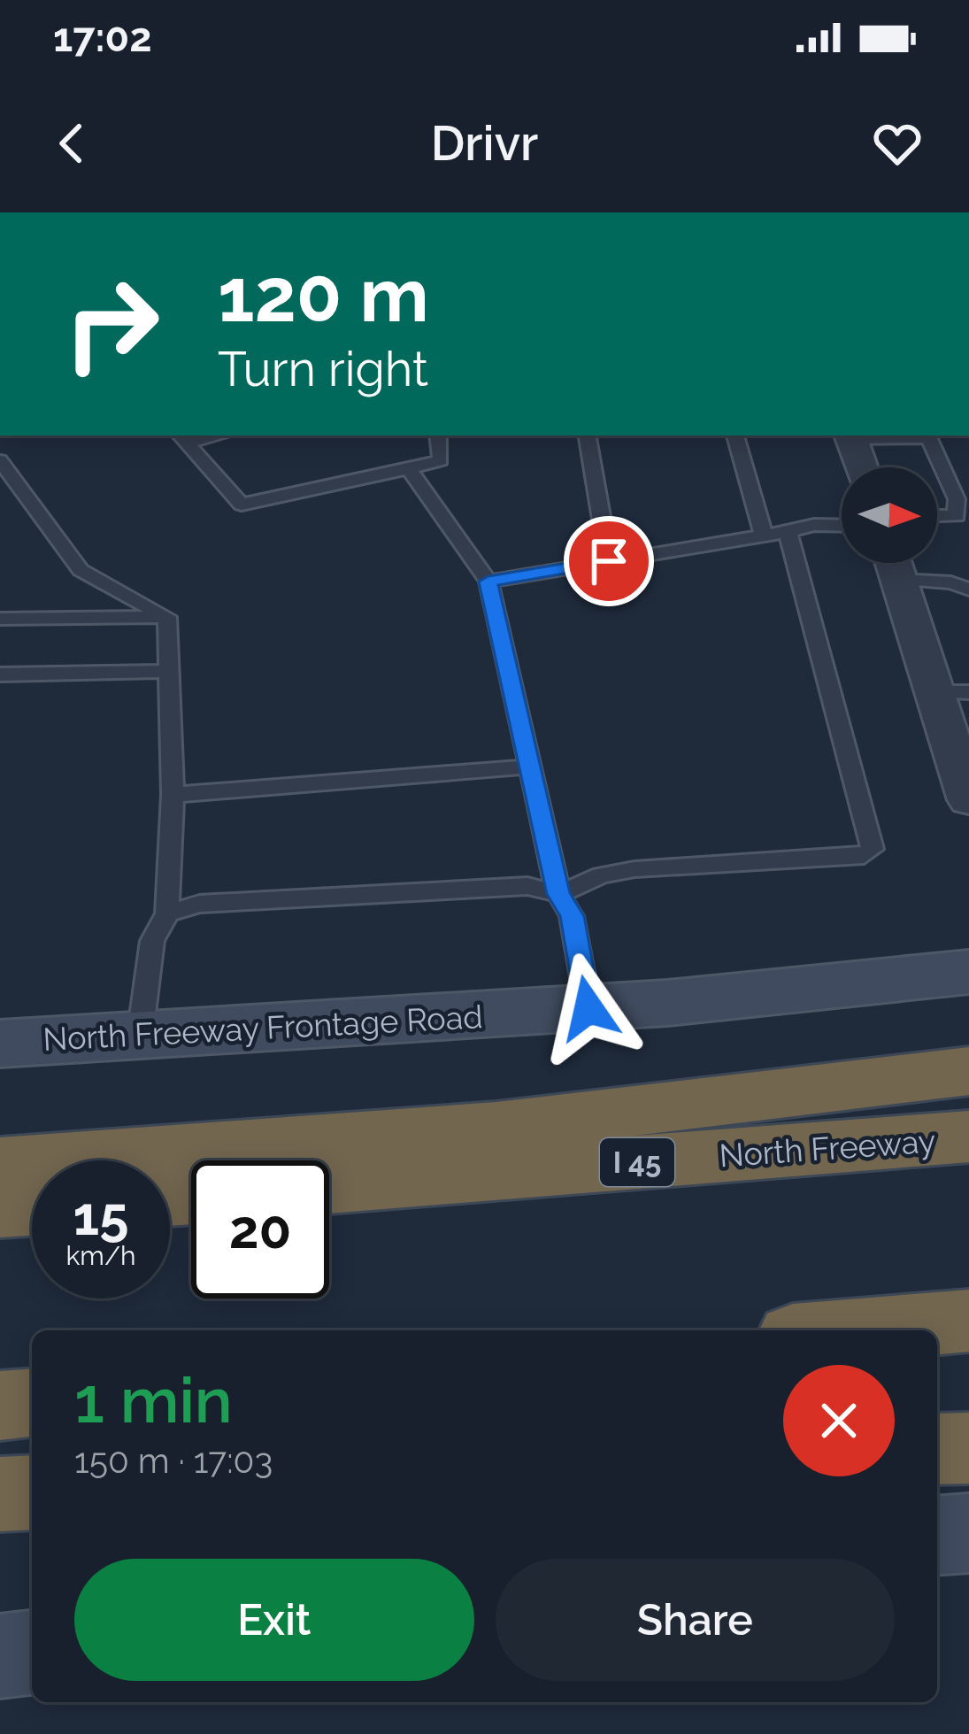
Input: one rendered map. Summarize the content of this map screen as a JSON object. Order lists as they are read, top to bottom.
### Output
{
  "streets": {
    "highway": ["North Freeway", "I 45"],
    "main road": ["North Freeway Frontage Road"]
  },
  "north": "right",
  "page": {
    "status": "17:02",
    "header": "Drivr",
    "turn": ["120 m", "Turn right"],
    "speed": "15 km/h",
    "limit": "20",
    "heading": ["1 min", "150 m · 17:03"],
    "buttons": ["Exit", "Share"]
  }
}
